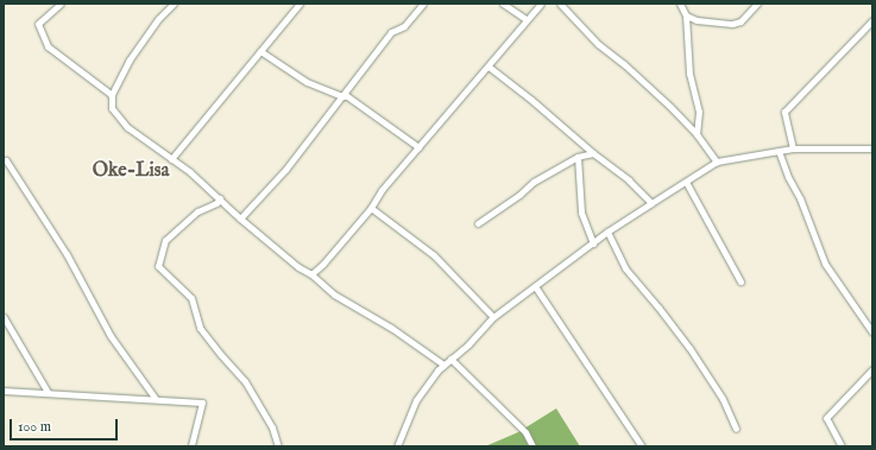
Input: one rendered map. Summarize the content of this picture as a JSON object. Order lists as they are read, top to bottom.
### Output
{
  "districts": ["Oke-Lisa"],
  "scale_bar": "100 m"
}
